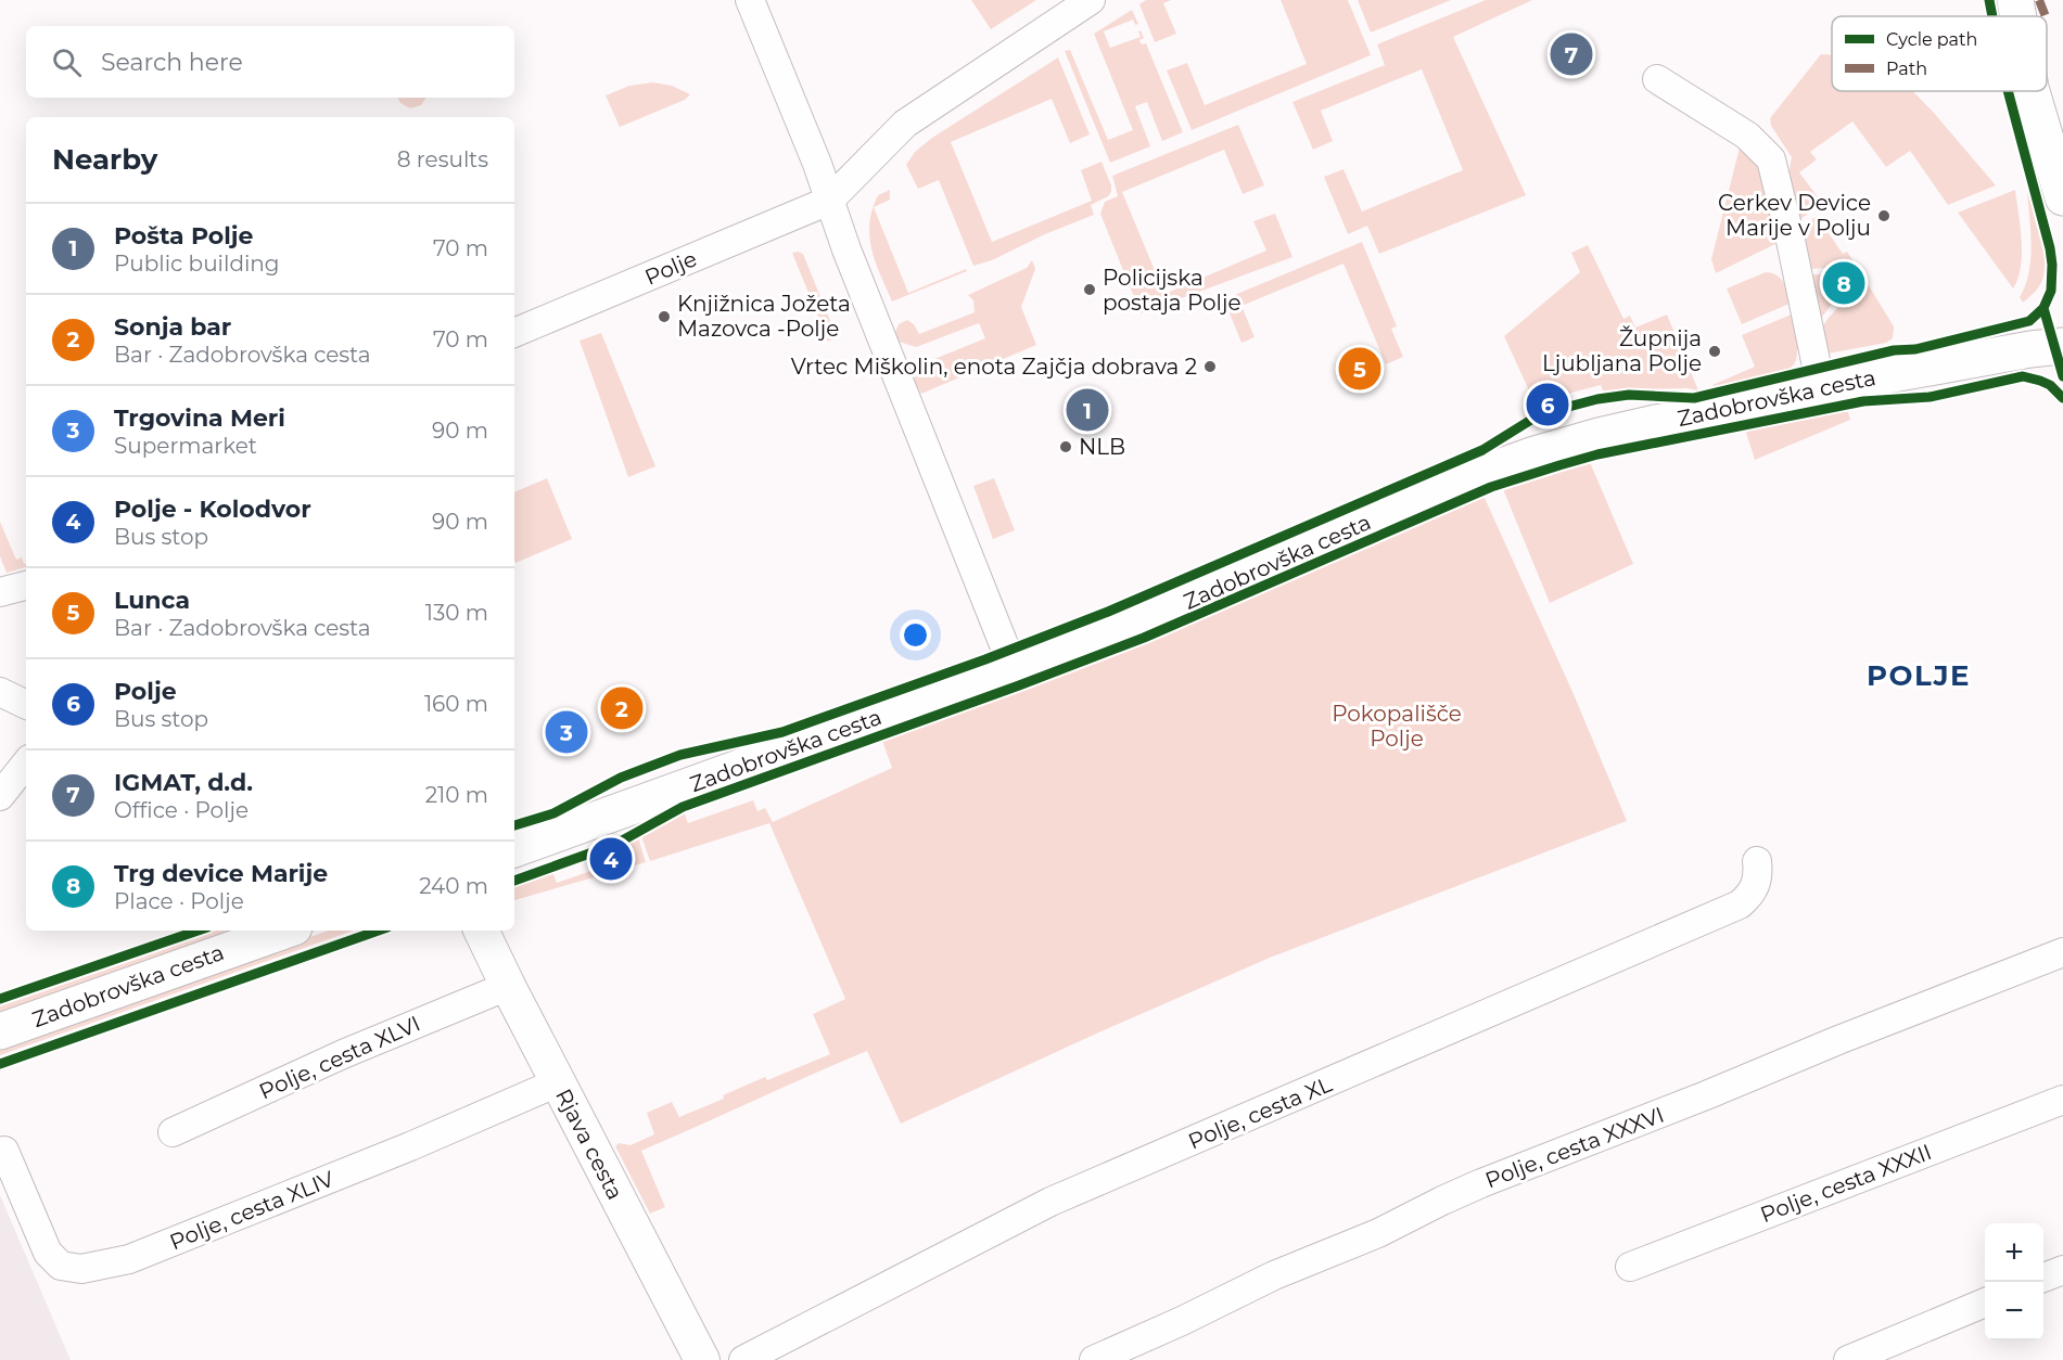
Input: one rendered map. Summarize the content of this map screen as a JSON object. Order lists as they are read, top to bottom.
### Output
{
  "streets": {
    "main road": ["Zadobrovška cesta"],
    "street": [
      "Polje",
      "Polje, cesta XLVI",
      "Polje, cesta XL",
      "Rjava cesta",
      "Polje, cesta XXXVI",
      "Polje, cesta XXXII",
      "Polje, cesta XLIV"
    ]
  },
  "crossings": [
    ["Polje, cesta XLVI", "Rjava cesta"],
    ["Rjava cesta", "Polje, cesta XLIV"]
  ],
  "districts": ["POLJE"],
  "parks": ["Pokopališče Polje"],
  "places": [
    "Cerkev Device Marije v Polju",
    "Policijska postaja Polje",
    "Knjižnica Jožeta Mazovca -Polje",
    "Župnija Ljubljana Polje",
    "Vrtec Miškolin, enota Zajčja dobrava 2",
    "NLB"
  ],
  "legend": ["Cycle path", "Path"],
  "page": {
    "search": "Search here",
    "pins": [
      "7",
      "8",
      "5",
      "6",
      "1",
      "2",
      "3",
      "4"
    ],
    "heading": ["Nearby", "8 results"],
    "list": [
      {
        "mark": "1",
        "name": "Pošta Polje",
        "note": "Public building",
        "value": "70 m"
      },
      {
        "mark": "2",
        "name": "Sonja bar",
        "note": "Bar · Zadobrovška cesta",
        "value": "70 m"
      },
      {
        "mark": "3",
        "name": "Trgovina Meri",
        "note": "Supermarket",
        "value": "90 m"
      },
      {
        "mark": "4",
        "name": "Polje - Kolodvor",
        "note": "Bus stop",
        "value": "90 m"
      },
      {
        "mark": "5",
        "name": "Lunca",
        "note": "Bar · Zadobrovška cesta",
        "value": "130 m"
      },
      {
        "mark": "6",
        "name": "Polje",
        "note": "Bus stop",
        "value": "160 m"
      },
      {
        "mark": "7",
        "name": "IGMAT, d.d.",
        "note": "Office · Polje",
        "value": "210 m"
      },
      {
        "mark": "8",
        "name": "Trg device Marije",
        "note": "Place · Polje",
        "value": "240 m"
      }
    ],
    "map_buttons": ["+", "−"]
  }
}
